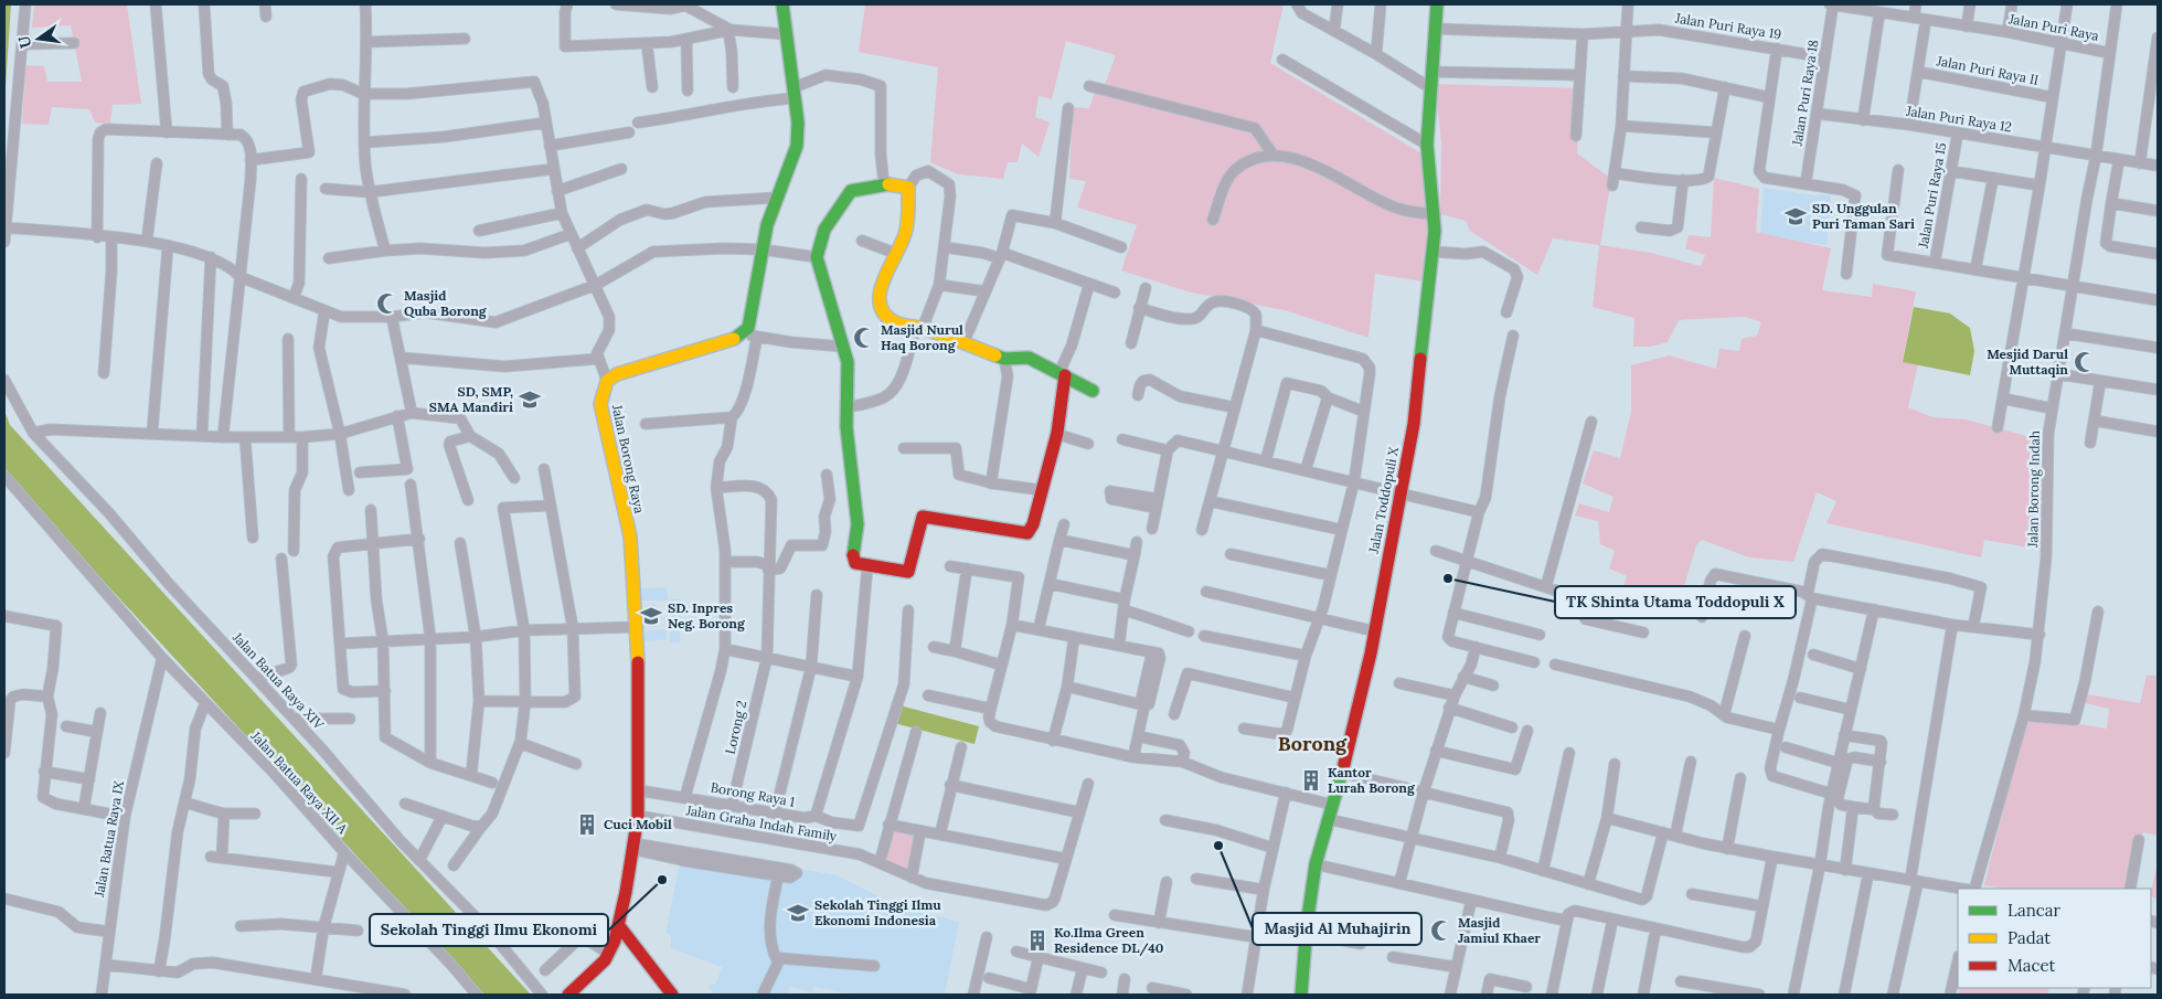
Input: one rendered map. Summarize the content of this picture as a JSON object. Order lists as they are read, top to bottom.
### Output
{
  "streets": {
    "street": [
      "Jalan Puri Raya 19",
      "Jalan Puri Raya",
      "Jalan Puri Raya II",
      "Jalan Puri Raya 18",
      "Jalan Puri Raya 12",
      "Jalan Puri Raya 15",
      "Jalan Borong Raya",
      "Jalan Borong Indah",
      "Jalan Toddopuli X",
      "Jalan Batua Raya XIV",
      "Lorong 2",
      "Jalan Batua Raya XII A",
      "Borong Raya 1",
      "Jalan Graha Indah Family",
      "Jalan Batua Raya IX"
    ]
  },
  "crossings": [
    ["Jalan Puri Raya 19", "Jalan Puri Raya 18"],
    ["Jalan Puri Raya 19", "Jalan Toddopuli X"],
    ["Jalan Puri Raya", "Jalan Puri Raya 18"],
    ["Jalan Puri Raya", "Jalan Borong Indah"],
    ["Jalan Puri Raya 18", "Jalan Puri Raya 12"],
    ["Jalan Puri Raya 12", "Jalan Puri Raya 15"],
    ["Jalan Puri Raya 12", "Jalan Borong Indah"],
    ["Jalan Borong Raya", "Borong Raya 1"],
    ["Jalan Borong Raya", "Jalan Graha Indah Family"],
    ["Lorong 2", "Borong Raya 1"],
    ["Jalan Batua Raya XII A", "Jalan Batua Raya IX"]
  ],
  "districts": ["Borong"],
  "places": {
    "school or university": [
      "SD. Unggulan Puri Taman Sari",
      "SD, SMP, SMA Mandiri",
      "SD. Inpres Neg. Borong",
      "Sekolah Tinggi Ilmu Ekonomi Indonesia"
    ],
    "mosque": [
      "Masjid Quba Borong",
      "Masjid Nurul Haq Borong",
      "Mesjid Darul Muttaqin",
      "Masjid Jamiul Khaer"
    ],
    "other": ["TK Shinta Utama Toddopuli X", "Masjid Al Muhajirin", "Sekolah Tinggi Ilmu Ekonomi"],
    "building": ["Kantor Lurah Borong", "Cuci Mobil", "Ko.Ilma Green Residence DL/40"]
  },
  "legend": ["Lancar", "Padat", "Macet"],
  "north": "left"
}
